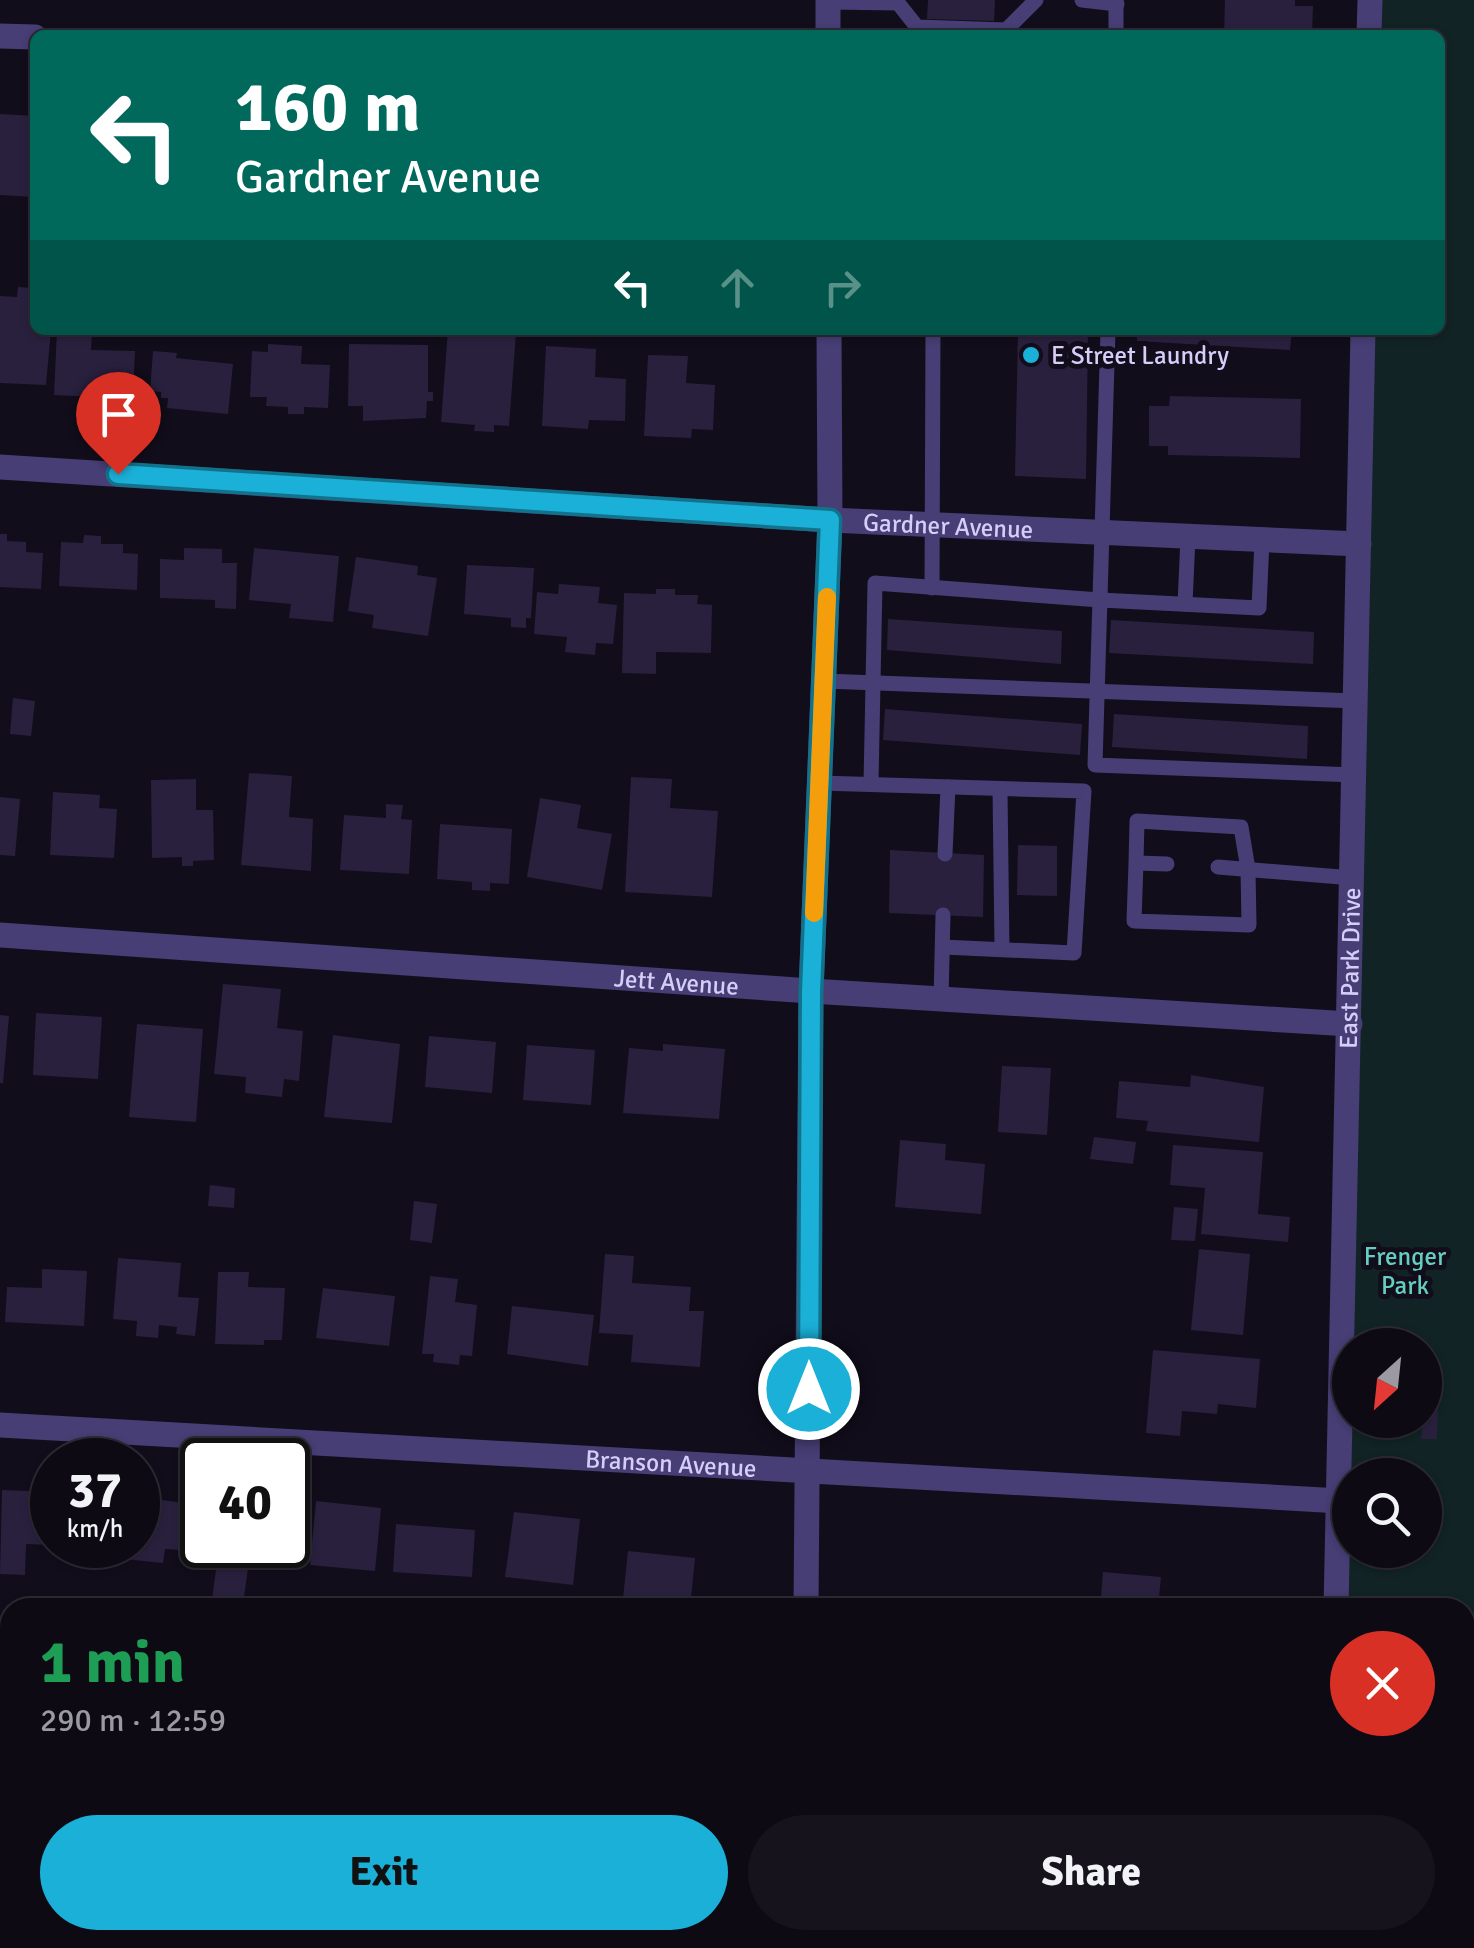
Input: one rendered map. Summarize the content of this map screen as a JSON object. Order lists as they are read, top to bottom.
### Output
{
  "streets": {
    "street": [
      "Gardner Avenue",
      "East Park Drive",
      "Jett Avenue",
      "Branson Avenue"
    ]
  },
  "crossings": [
    ["Gardner Avenue", "East Park Drive"],
    ["East Park Drive", "Jett Avenue"]
  ],
  "parks": ["Frenger Park"],
  "places": ["E Street Laundry"],
  "north": "bottom left",
  "page": {
    "turn": ["160 m", "Gardner Avenue"],
    "speed": "37 km/h",
    "limit": "40",
    "heading": ["1 min", "290 m · 12:59"],
    "buttons": ["Exit", "Share"]
  }
}
